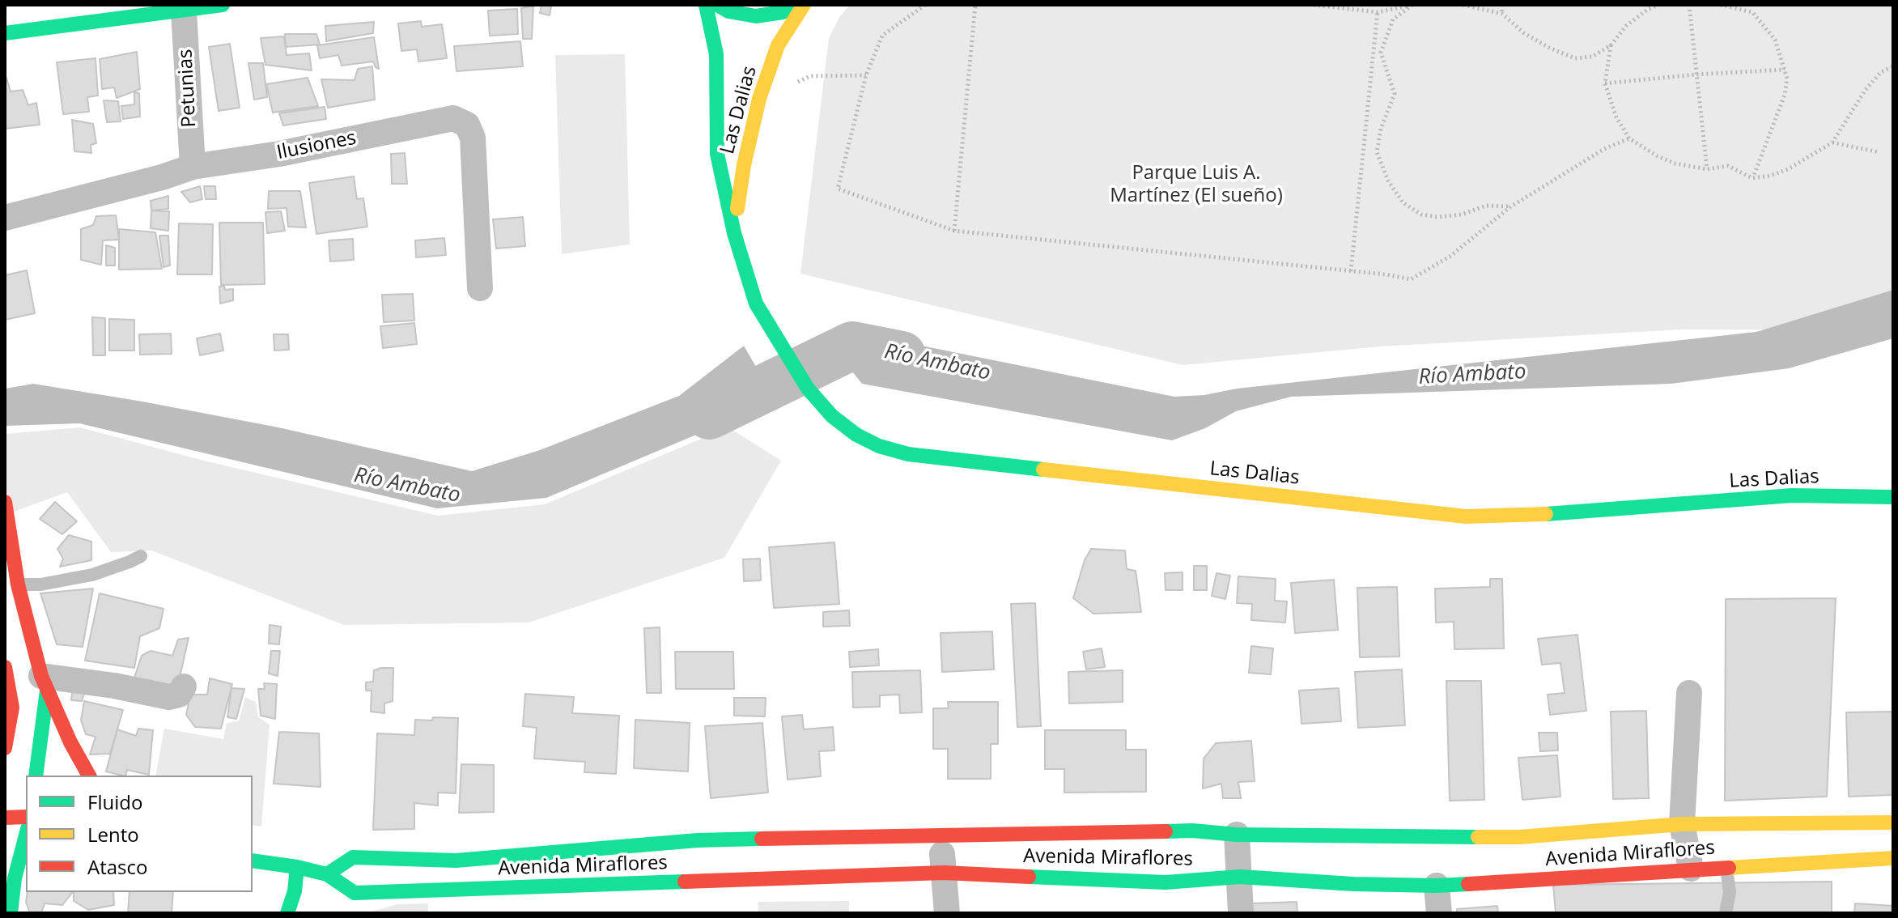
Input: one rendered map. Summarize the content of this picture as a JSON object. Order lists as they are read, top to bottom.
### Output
{
  "streets": {
    "main road": ["Las Dalias", "Avenida Miraflores"],
    "street": ["Petunias", "Ilusiones"]
  },
  "crossings": [
    ["Petunias", "Ilusiones"]
  ],
  "water": ["Río Ambato"],
  "parks": ["Parque Luis A. Martínez (El sueño)"],
  "legend": ["Fluido", "Lento", "Atasco"]
}
